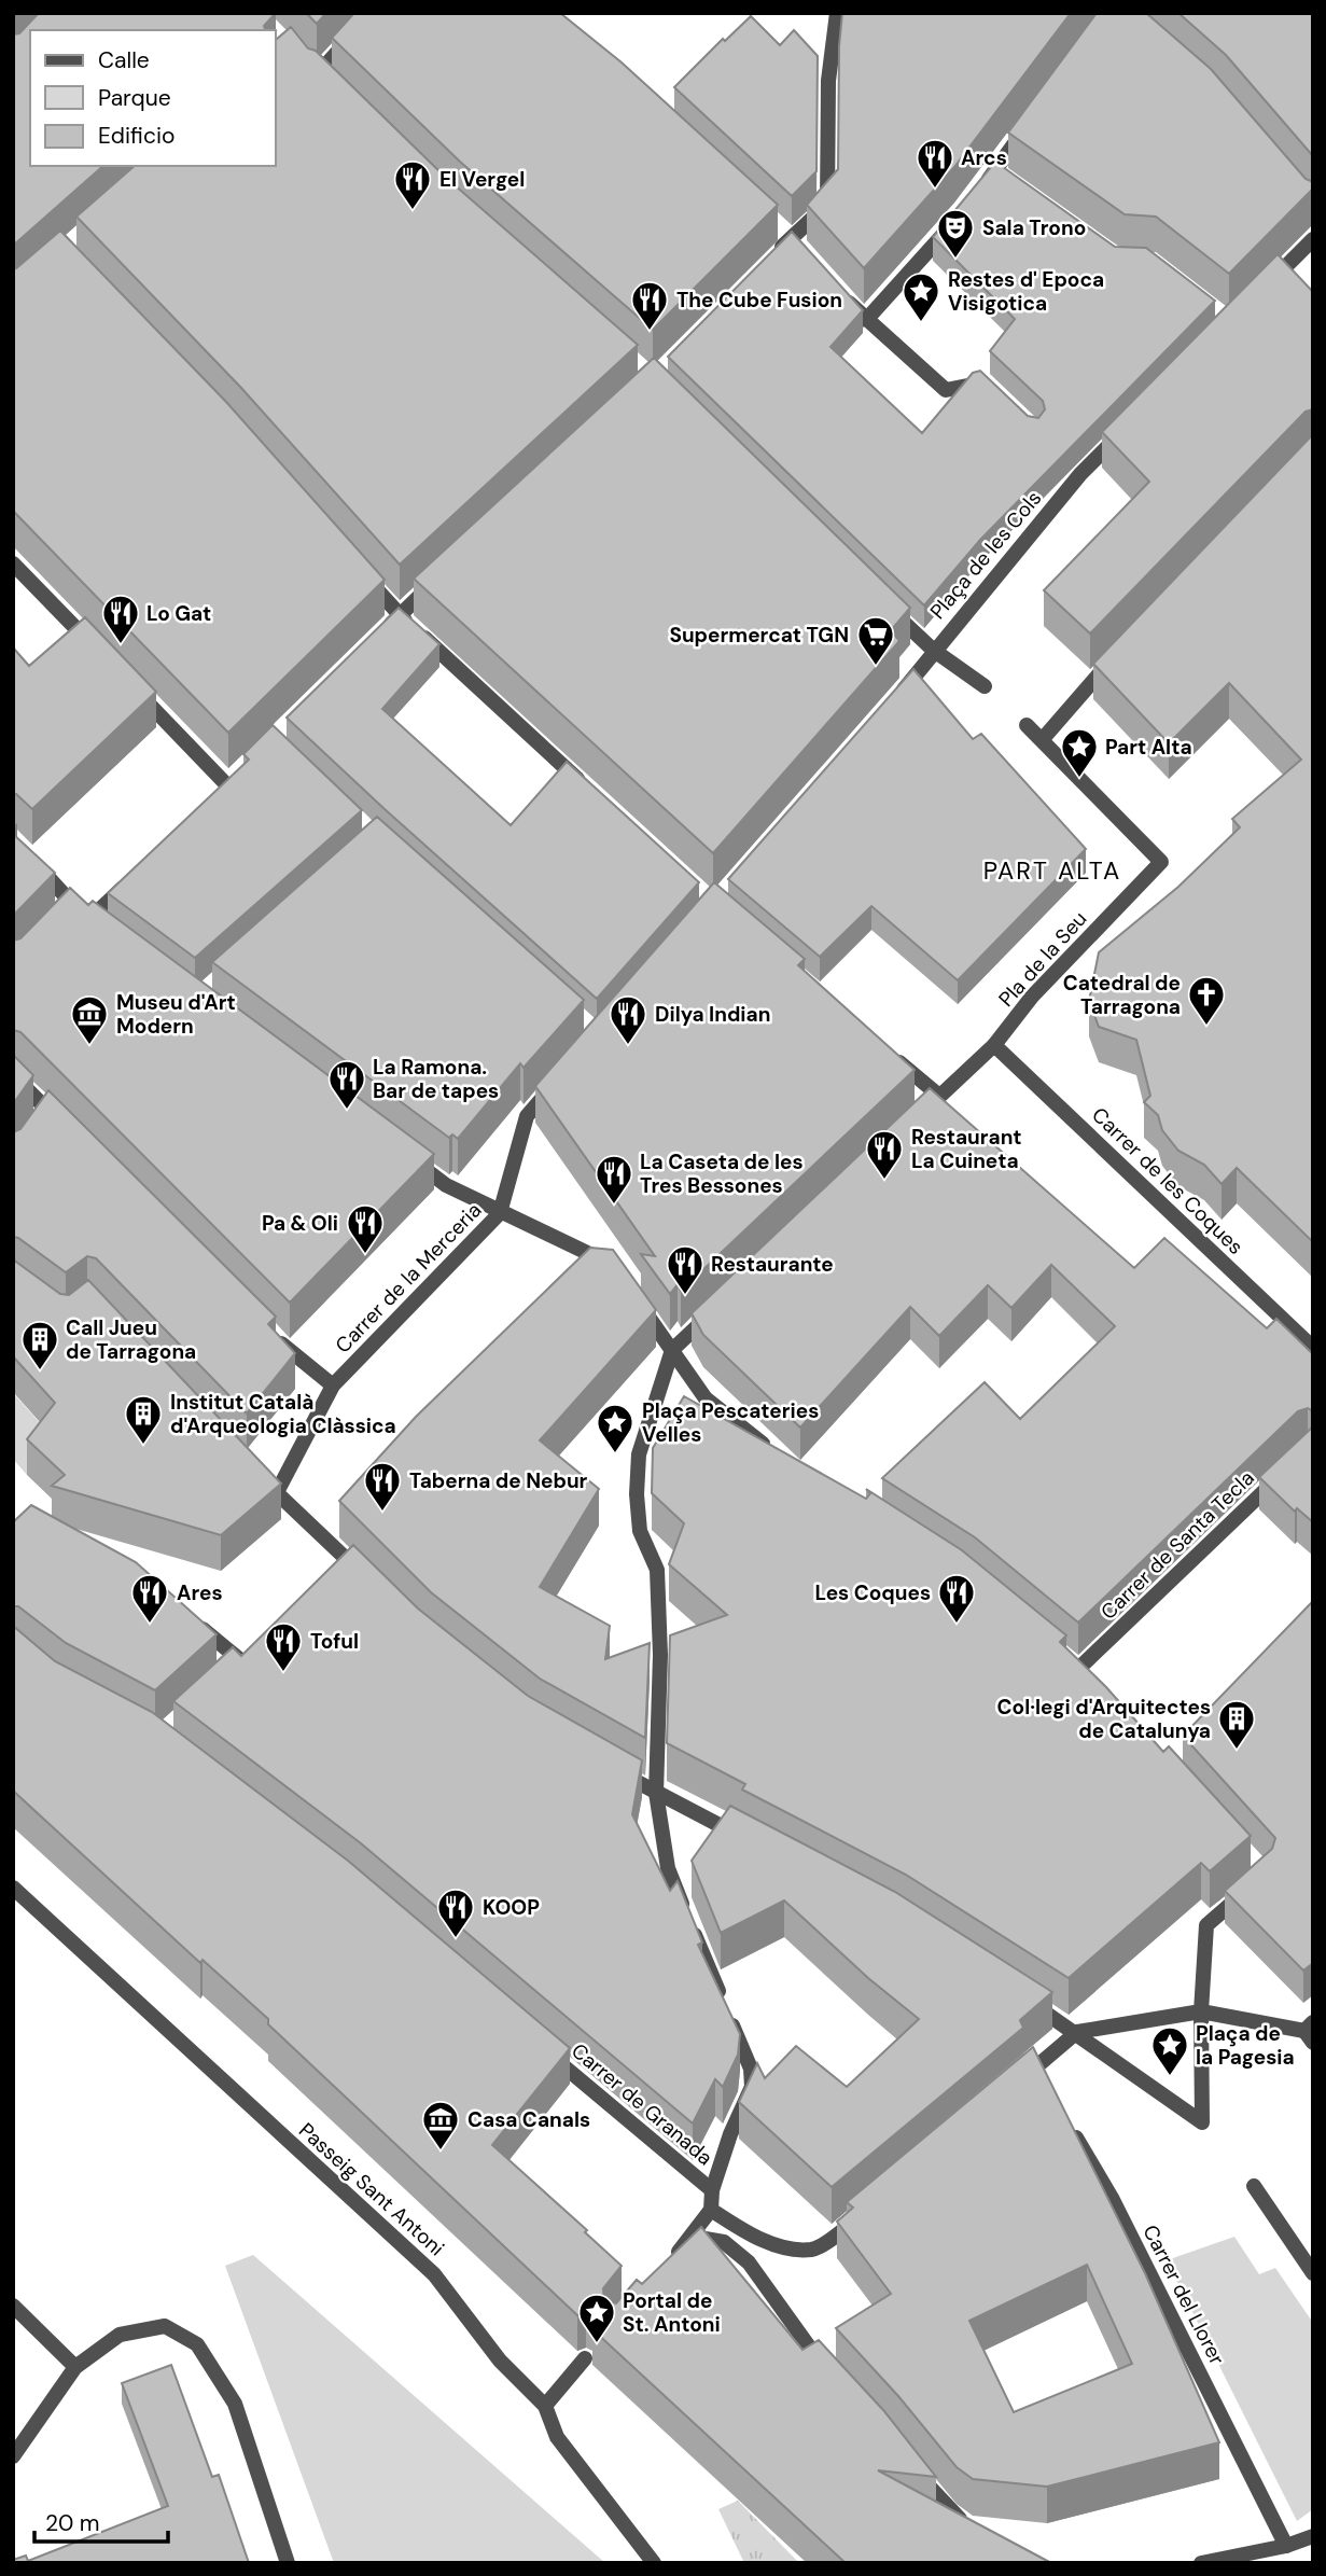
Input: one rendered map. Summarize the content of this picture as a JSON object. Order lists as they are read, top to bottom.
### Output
{
  "streets": {
    "street": [
      "Plaça de les Cols",
      "Pla de la Seu",
      "Carrer de les Coques",
      "Carrer de la Merceria",
      "Carrer de Santa Tecla",
      "Carrer de Granada",
      "Passeig Sant Antoni",
      "Carrer del Llorer"
    ]
  },
  "crossings": [
    ["Pla de la Seu", "Carrer de les Coques"]
  ],
  "districts": ["PART ALTA"],
  "places": {
    "restaurant": [
      "Arcs",
      "El Vergel",
      "The Cube Fusion",
      "Lo Gat",
      "Dilya Indian",
      "La Ramona. Bar de tapes",
      "Restaurant La Cuineta",
      "La Caseta de les Tres Bessones",
      "Pa & Oli",
      "Restaurante",
      "Taberna de Nebur",
      "Ares",
      "Les Coques",
      "Toful",
      "KOOP"
    ],
    "theatre": ["Sala Trono"],
    "place": [
      "Restes d' Epoca Visigotica",
      "Part Alta",
      "Plaça Pescateries Velles",
      "Plaça de la Pagesia",
      "Portal de St. Antoni"
    ],
    "supermarket": ["Supermercat TGN"],
    "church": ["Catedral de Tarragona"],
    "museum": ["Museu d'Art Modern", "Casa Canals"],
    "building": ["Call Jueu de Tarragona", "Institut Català d'Arqueologia Clàssica", "Col·legi d'Arquitectes de Catalunya"]
  },
  "legend": ["Calle", "Parque", "Edificio"],
  "scale_bar": "20 m"
}
